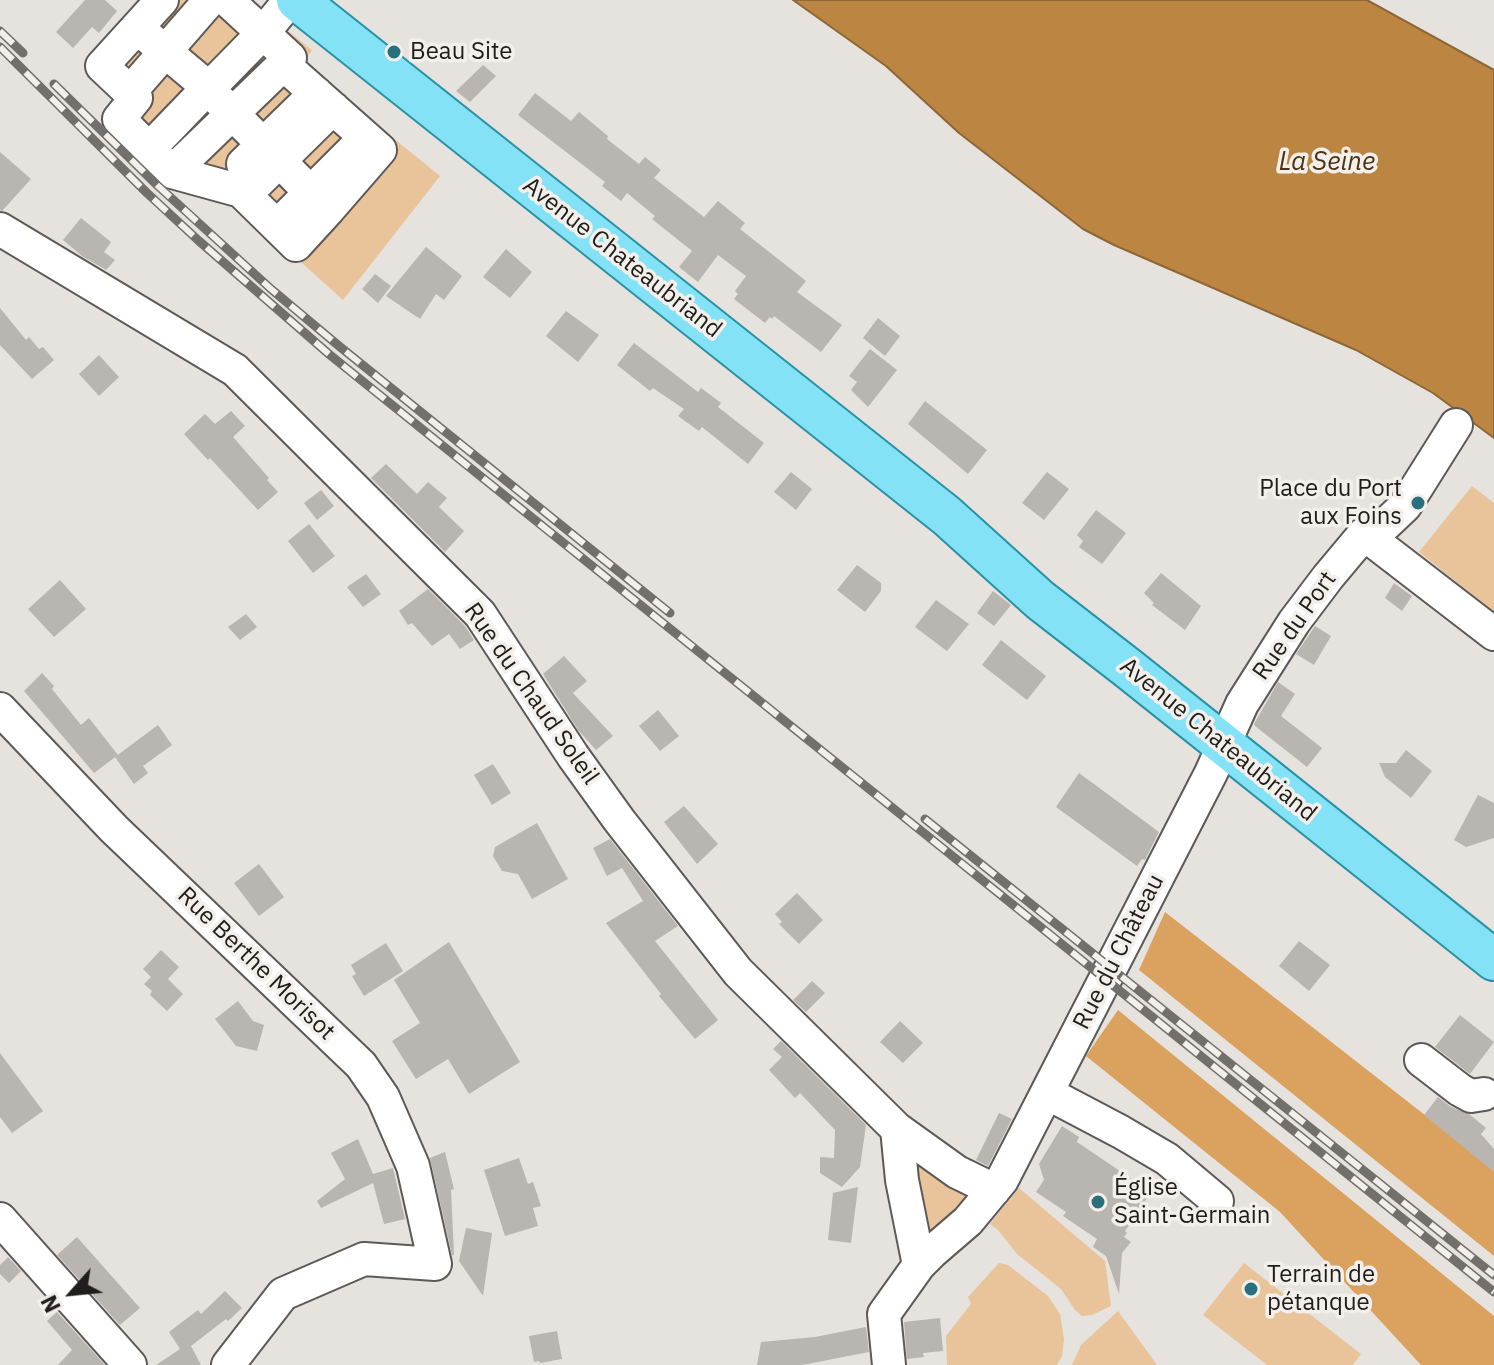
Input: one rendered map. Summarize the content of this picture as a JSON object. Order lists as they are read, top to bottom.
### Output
{
  "streets": {
    "main road": ["Avenue Chateaubriand"],
    "street": [
      "Rue du Port",
      "Rue du Chaud Soleil",
      "Rue du Château",
      "Rue Berthe Morisot"
    ]
  },
  "crossings": [
    ["Avenue Chateaubriand", "Rue du Port"],
    ["Avenue Chateaubriand", "Rue du Château"],
    ["Rue du Port", "Rue du Château"],
    ["Rue du Chaud Soleil", "Rue du Château"]
  ],
  "water": ["La Seine"],
  "places": [
    "Beau Site",
    "Place du Port aux Foins",
    "Église Saint-Germain",
    "Terrain de pétanque"
  ],
  "north": "bottom left"
}
